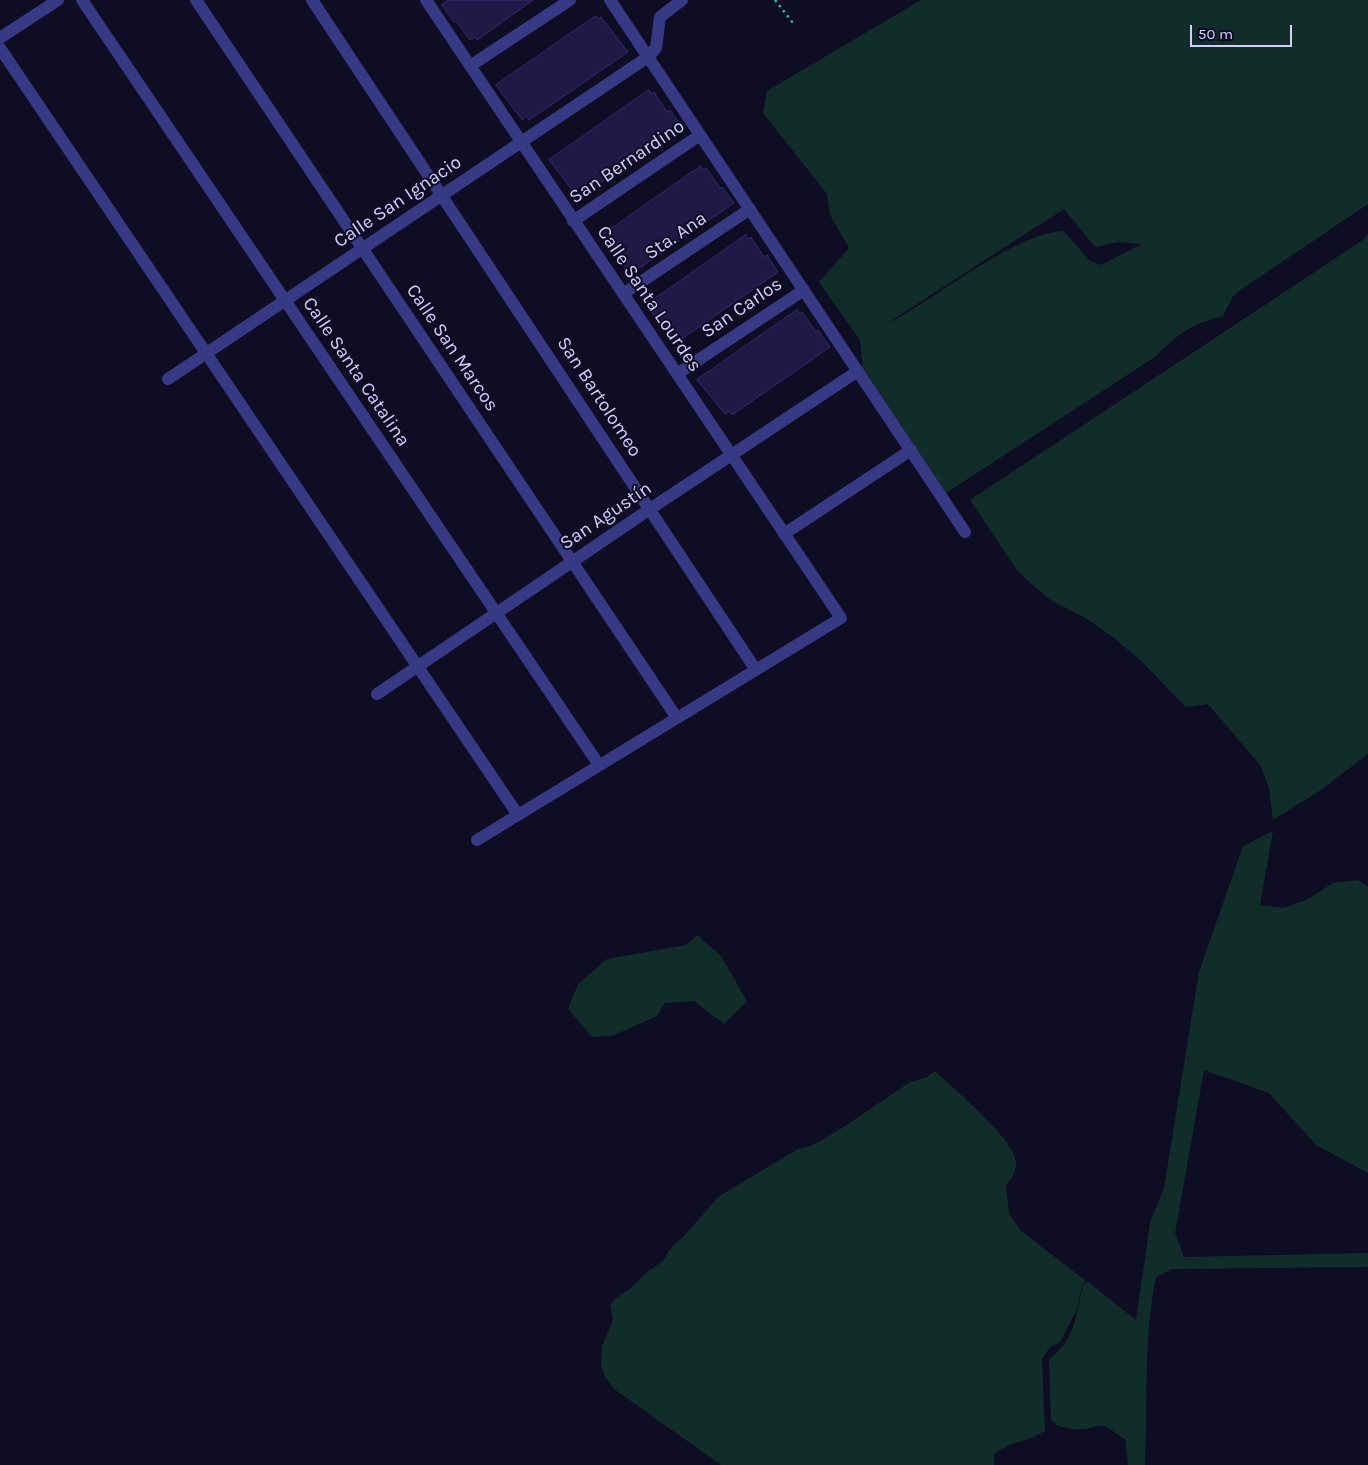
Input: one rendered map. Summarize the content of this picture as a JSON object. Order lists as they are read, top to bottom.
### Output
{
  "streets": {
    "street": [
      "San Bernardino",
      "Calle San Ignacio",
      "Sta. Ana",
      "Calle Santa Lourdes",
      "San Carlos",
      "Calle San Marcos",
      "Calle Santa Catalina",
      "San Bartolomeo",
      "San Agustín"
    ]
  },
  "crossings": [
    ["San Bernardino", "Calle Santa Lourdes"],
    ["Calle San Ignacio", "Calle Santa Lourdes"],
    ["Calle San Ignacio", "Calle San Marcos"],
    ["Calle San Ignacio", "Calle Santa Catalina"],
    ["Calle San Ignacio", "San Bartolomeo"],
    ["Sta. Ana", "Calle Santa Lourdes"],
    ["Calle Santa Lourdes", "San Carlos"],
    ["Calle Santa Lourdes", "San Bartolomeo"],
    ["Calle Santa Lourdes", "San Agustín"],
    ["Calle San Marcos", "San Agustín"],
    ["Calle Santa Catalina", "San Agustín"],
    ["San Bartolomeo", "San Agustín"]
  ],
  "scale_bar": "50 m"
}
